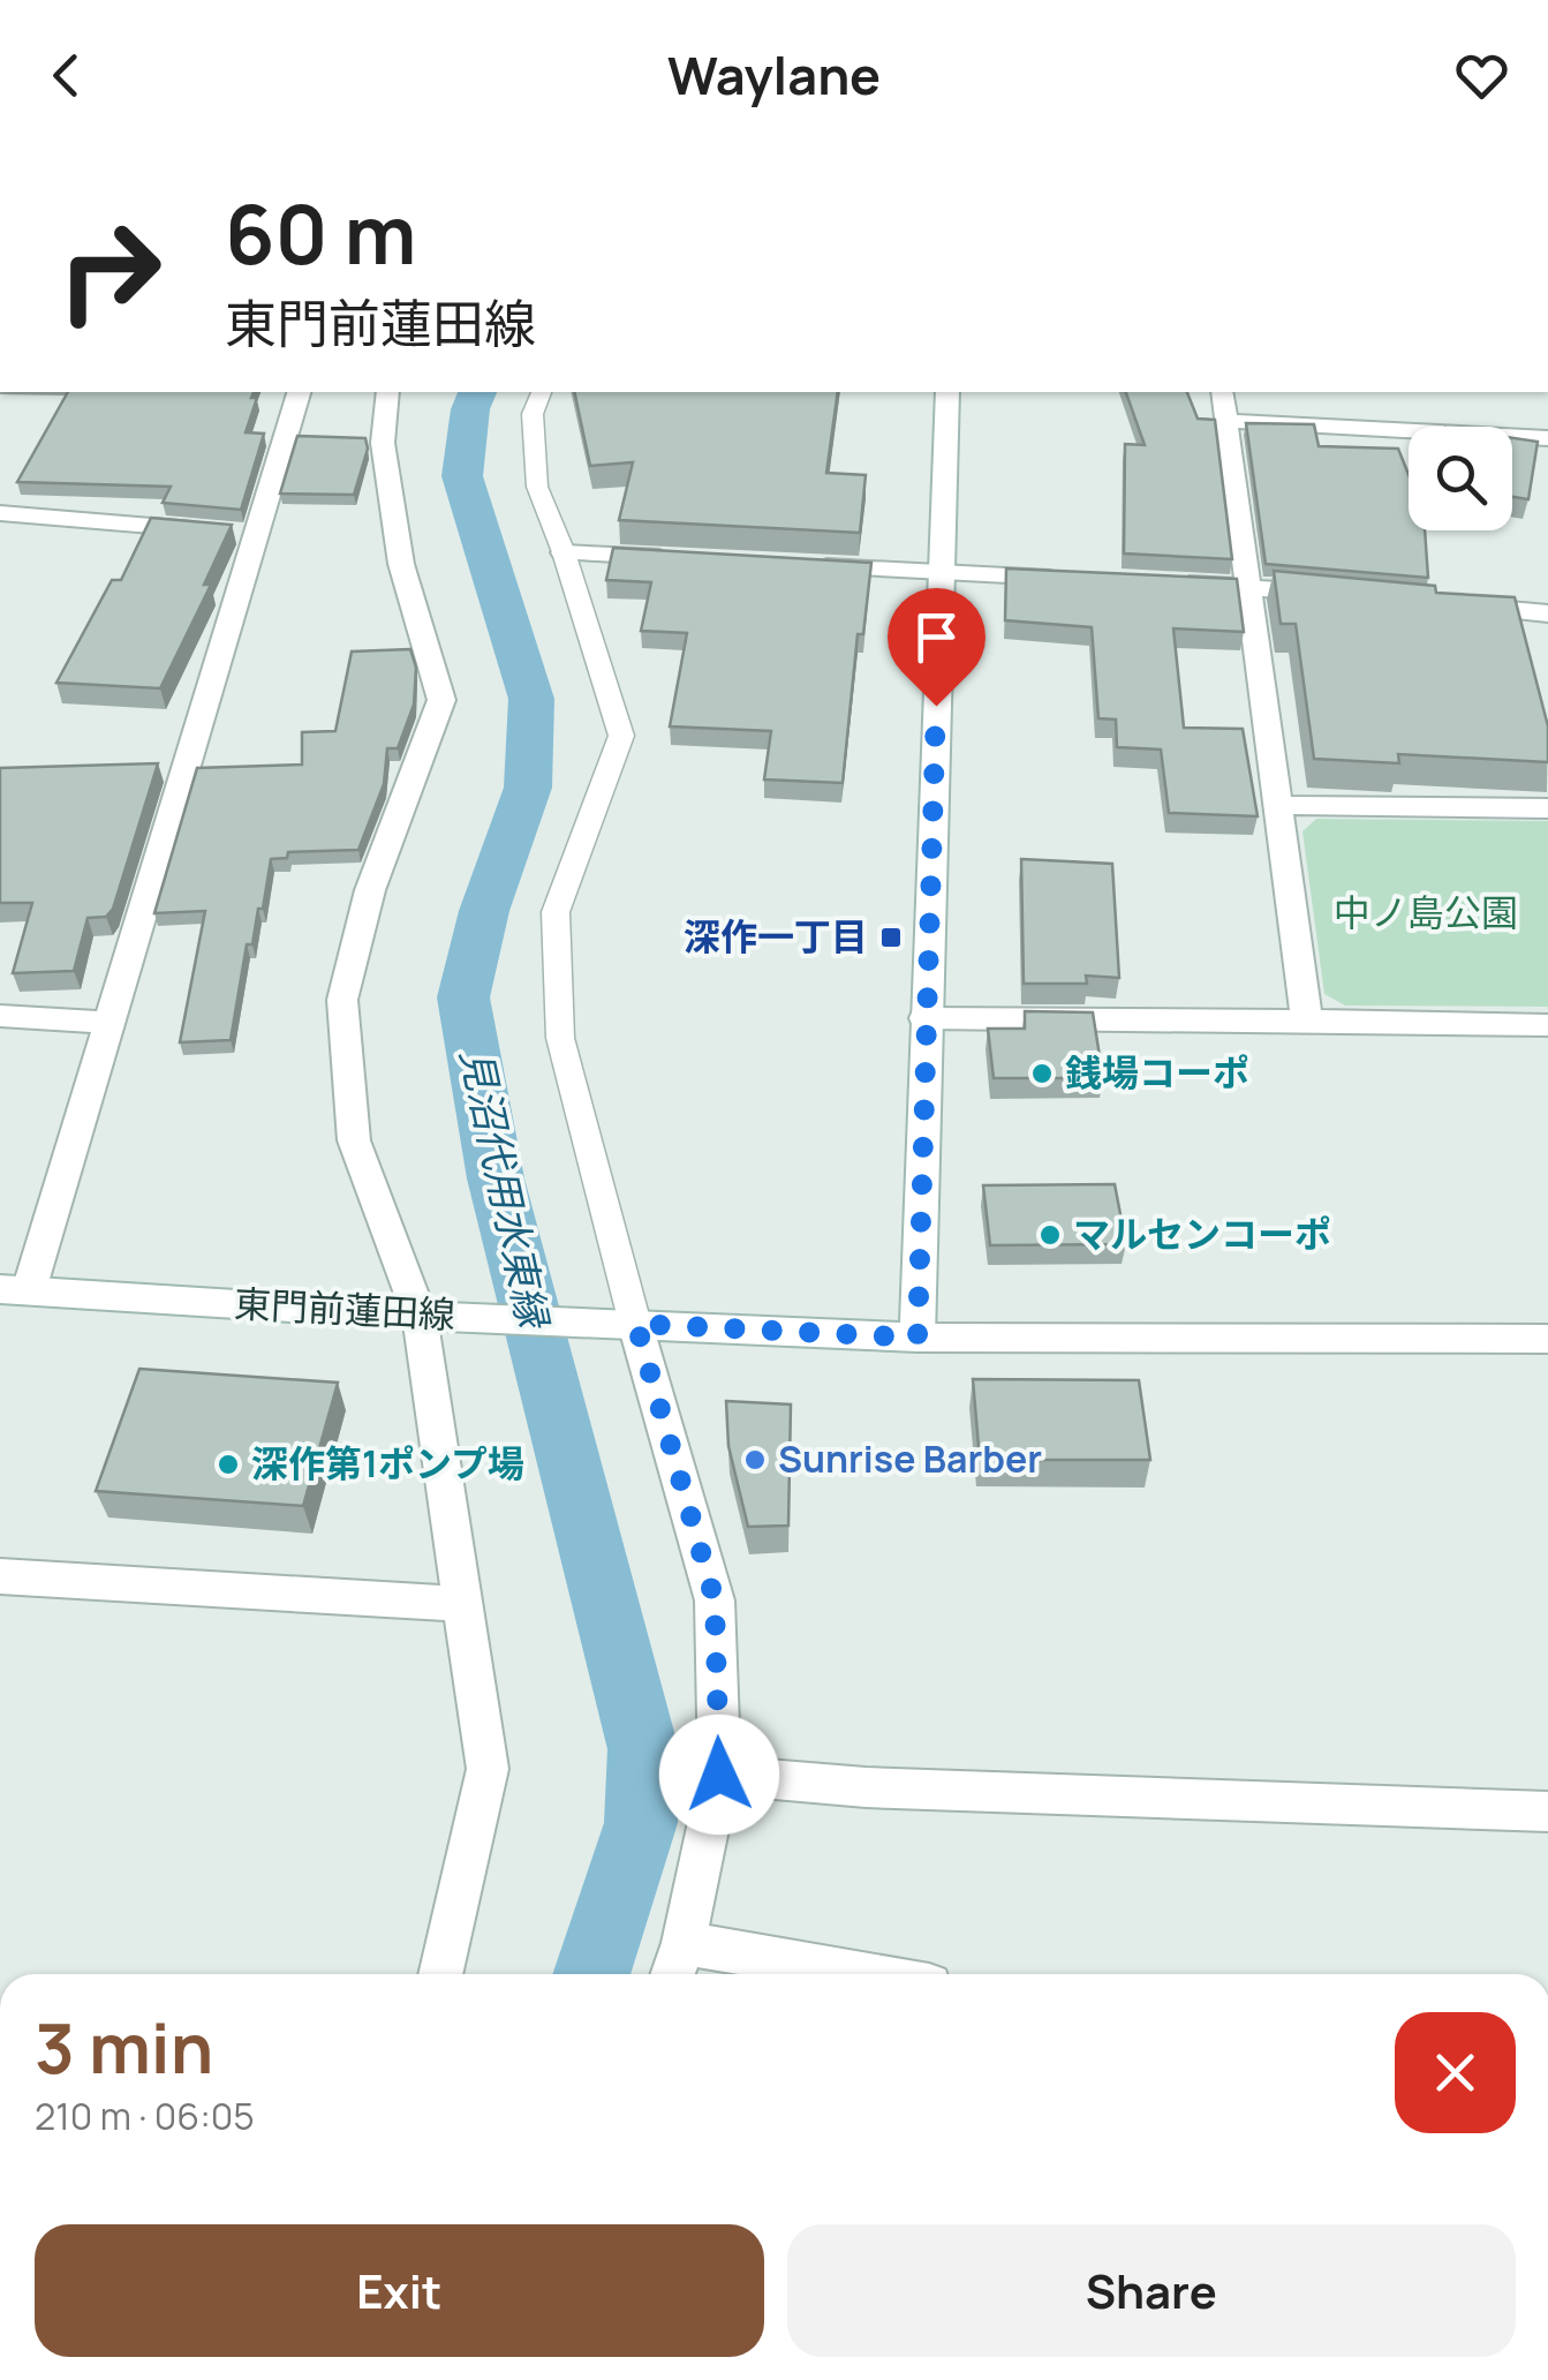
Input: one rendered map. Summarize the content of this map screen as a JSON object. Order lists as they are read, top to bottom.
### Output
{
  "streets": {
    "street": ["東門前蓮田線"]
  },
  "water": ["見沼代用水東縁"],
  "parks": ["中ノ島公園"],
  "places": {
    "transit": ["深作一丁目"],
    "other": [
      "銭場コーポ",
      "マルセンコーポ",
      "Sunrise Barber",
      "深作第1ポンプ場"
    ]
  },
  "page": {
    "header": "Waylane",
    "turn": ["60 m", "東門前蓮田線"],
    "heading": ["3 min", "210 m · 06:05"],
    "buttons": ["Exit", "Share"]
  }
}
